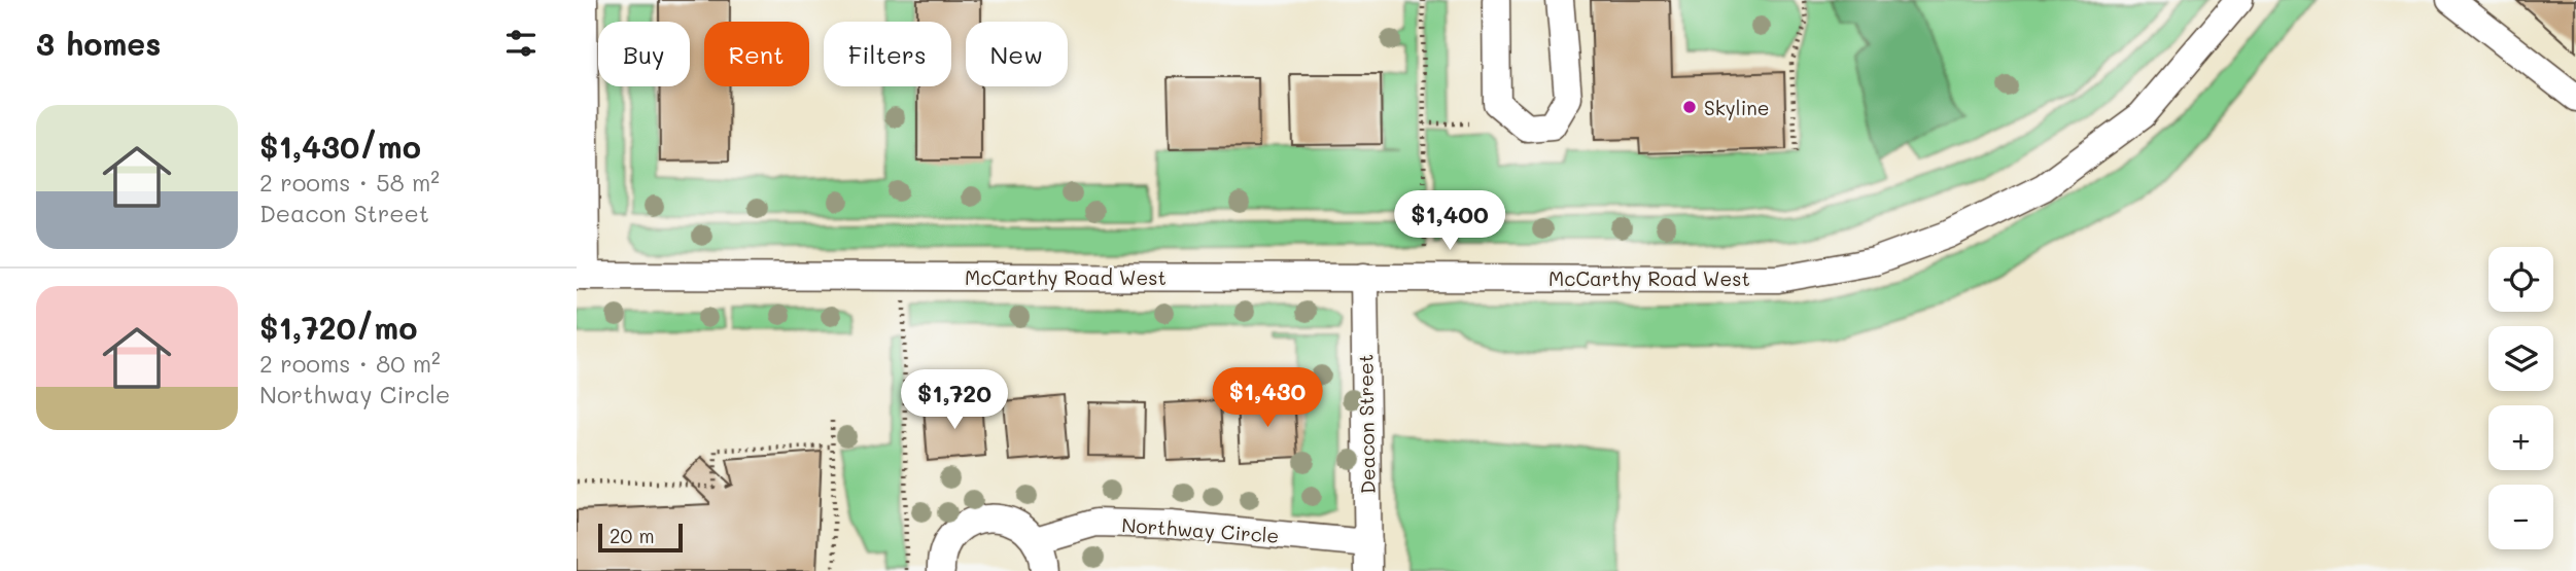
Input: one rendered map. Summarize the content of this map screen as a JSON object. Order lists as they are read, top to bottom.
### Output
{
  "streets": {
    "street": ["McCarthy Road West", "Deacon Street", "Northway Circle"]
  },
  "crossings": [
    ["McCarthy Road West", "Deacon Street"],
    ["Deacon Street", "Northway Circle"]
  ],
  "places": ["Skyline"],
  "scale_bar": "20 m",
  "page": {
    "heading": "3 homes",
    "chip": [
      "Buy",
      "Rent",
      "Filters",
      "New"
    ],
    "list": [
      {
        "name": "$1,430/mo",
        "note": "2 rooms · 58 m² · Deacon Street"
      },
      {
        "name": "$1,720/mo",
        "note": "2 rooms · 80 m² · Northway Circle"
      }
    ],
    "price": ["$1,400", "$1,430", "$1,720"],
    "map_buttons": ["+", "−"],
    "scale": "20 m"
  }
}
